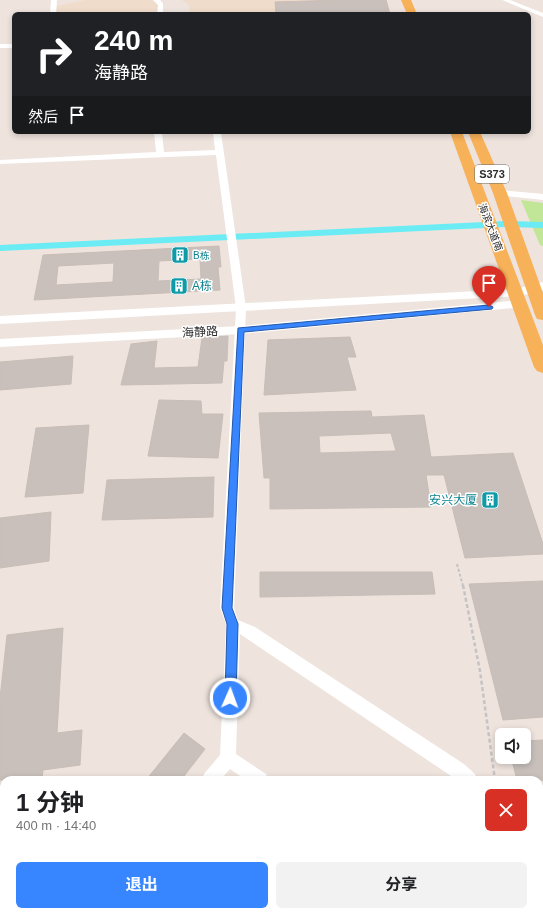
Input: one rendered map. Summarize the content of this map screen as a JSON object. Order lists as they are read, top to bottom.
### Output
{
  "streets": {
    "main road": ["S373", "海滨大道南"],
    "street": ["海静路"]
  },
  "crossings": [
    ["海滨大道南", "海静路"]
  ],
  "places": {
    "building": ["B栋", "A栋", "安兴大厦"]
  },
  "page": {
    "turn": ["240 m", "海静路"],
    "then": "然后",
    "heading": ["1 分钟", "400 m · 14:40"],
    "buttons": ["退出", "分享"]
  }
}
